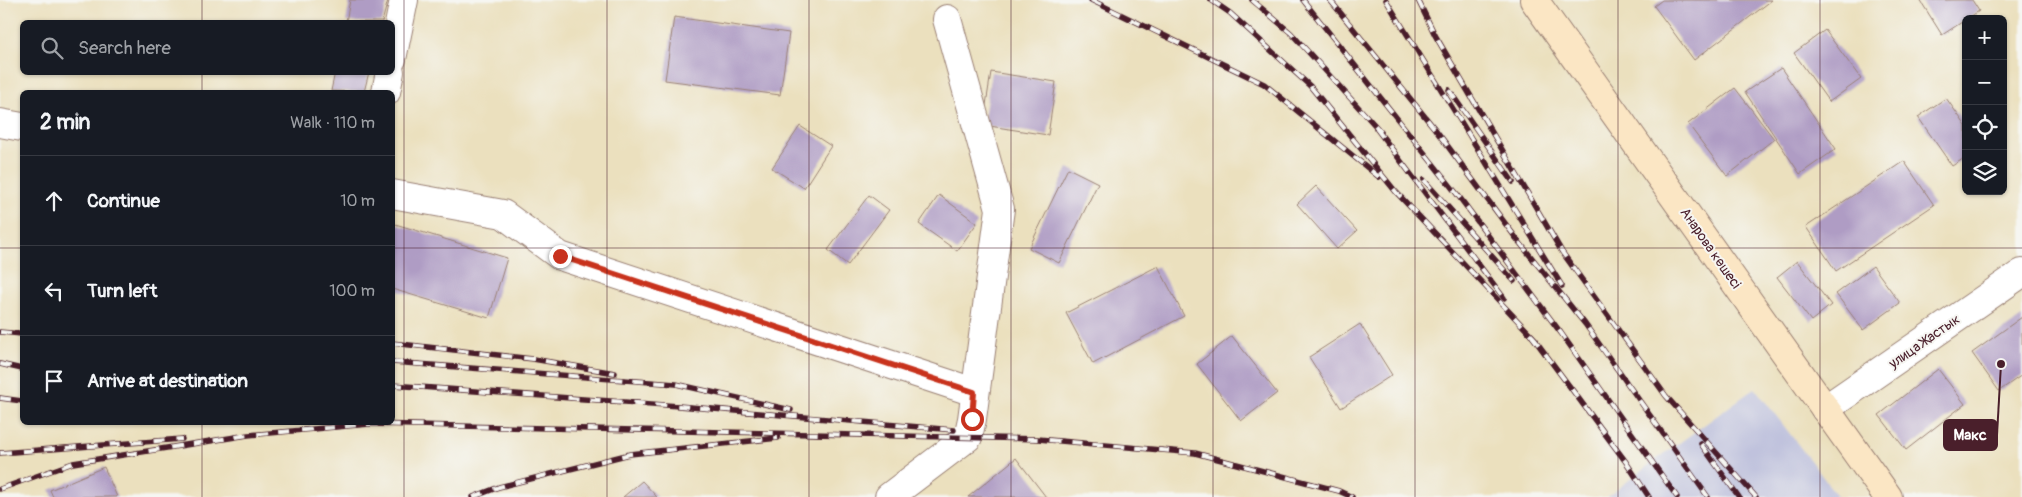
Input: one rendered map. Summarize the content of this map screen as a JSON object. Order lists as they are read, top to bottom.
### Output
{
  "streets": {
    "street": ["Анарова көшесі", "улица Жастык"]
  },
  "crossings": [
    ["Анарова көшесі", "улица Жастык"]
  ],
  "places": ["Макс"],
  "page": {
    "map_buttons": ["+", "−"],
    "search": "Search here",
    "heading": ["2 min", "Walk · 110 m"],
    "list": [
      ["Continue", "10 m"],
      ["Turn left", "100 m"],
      "Arrive at destination"
    ]
  }
}
